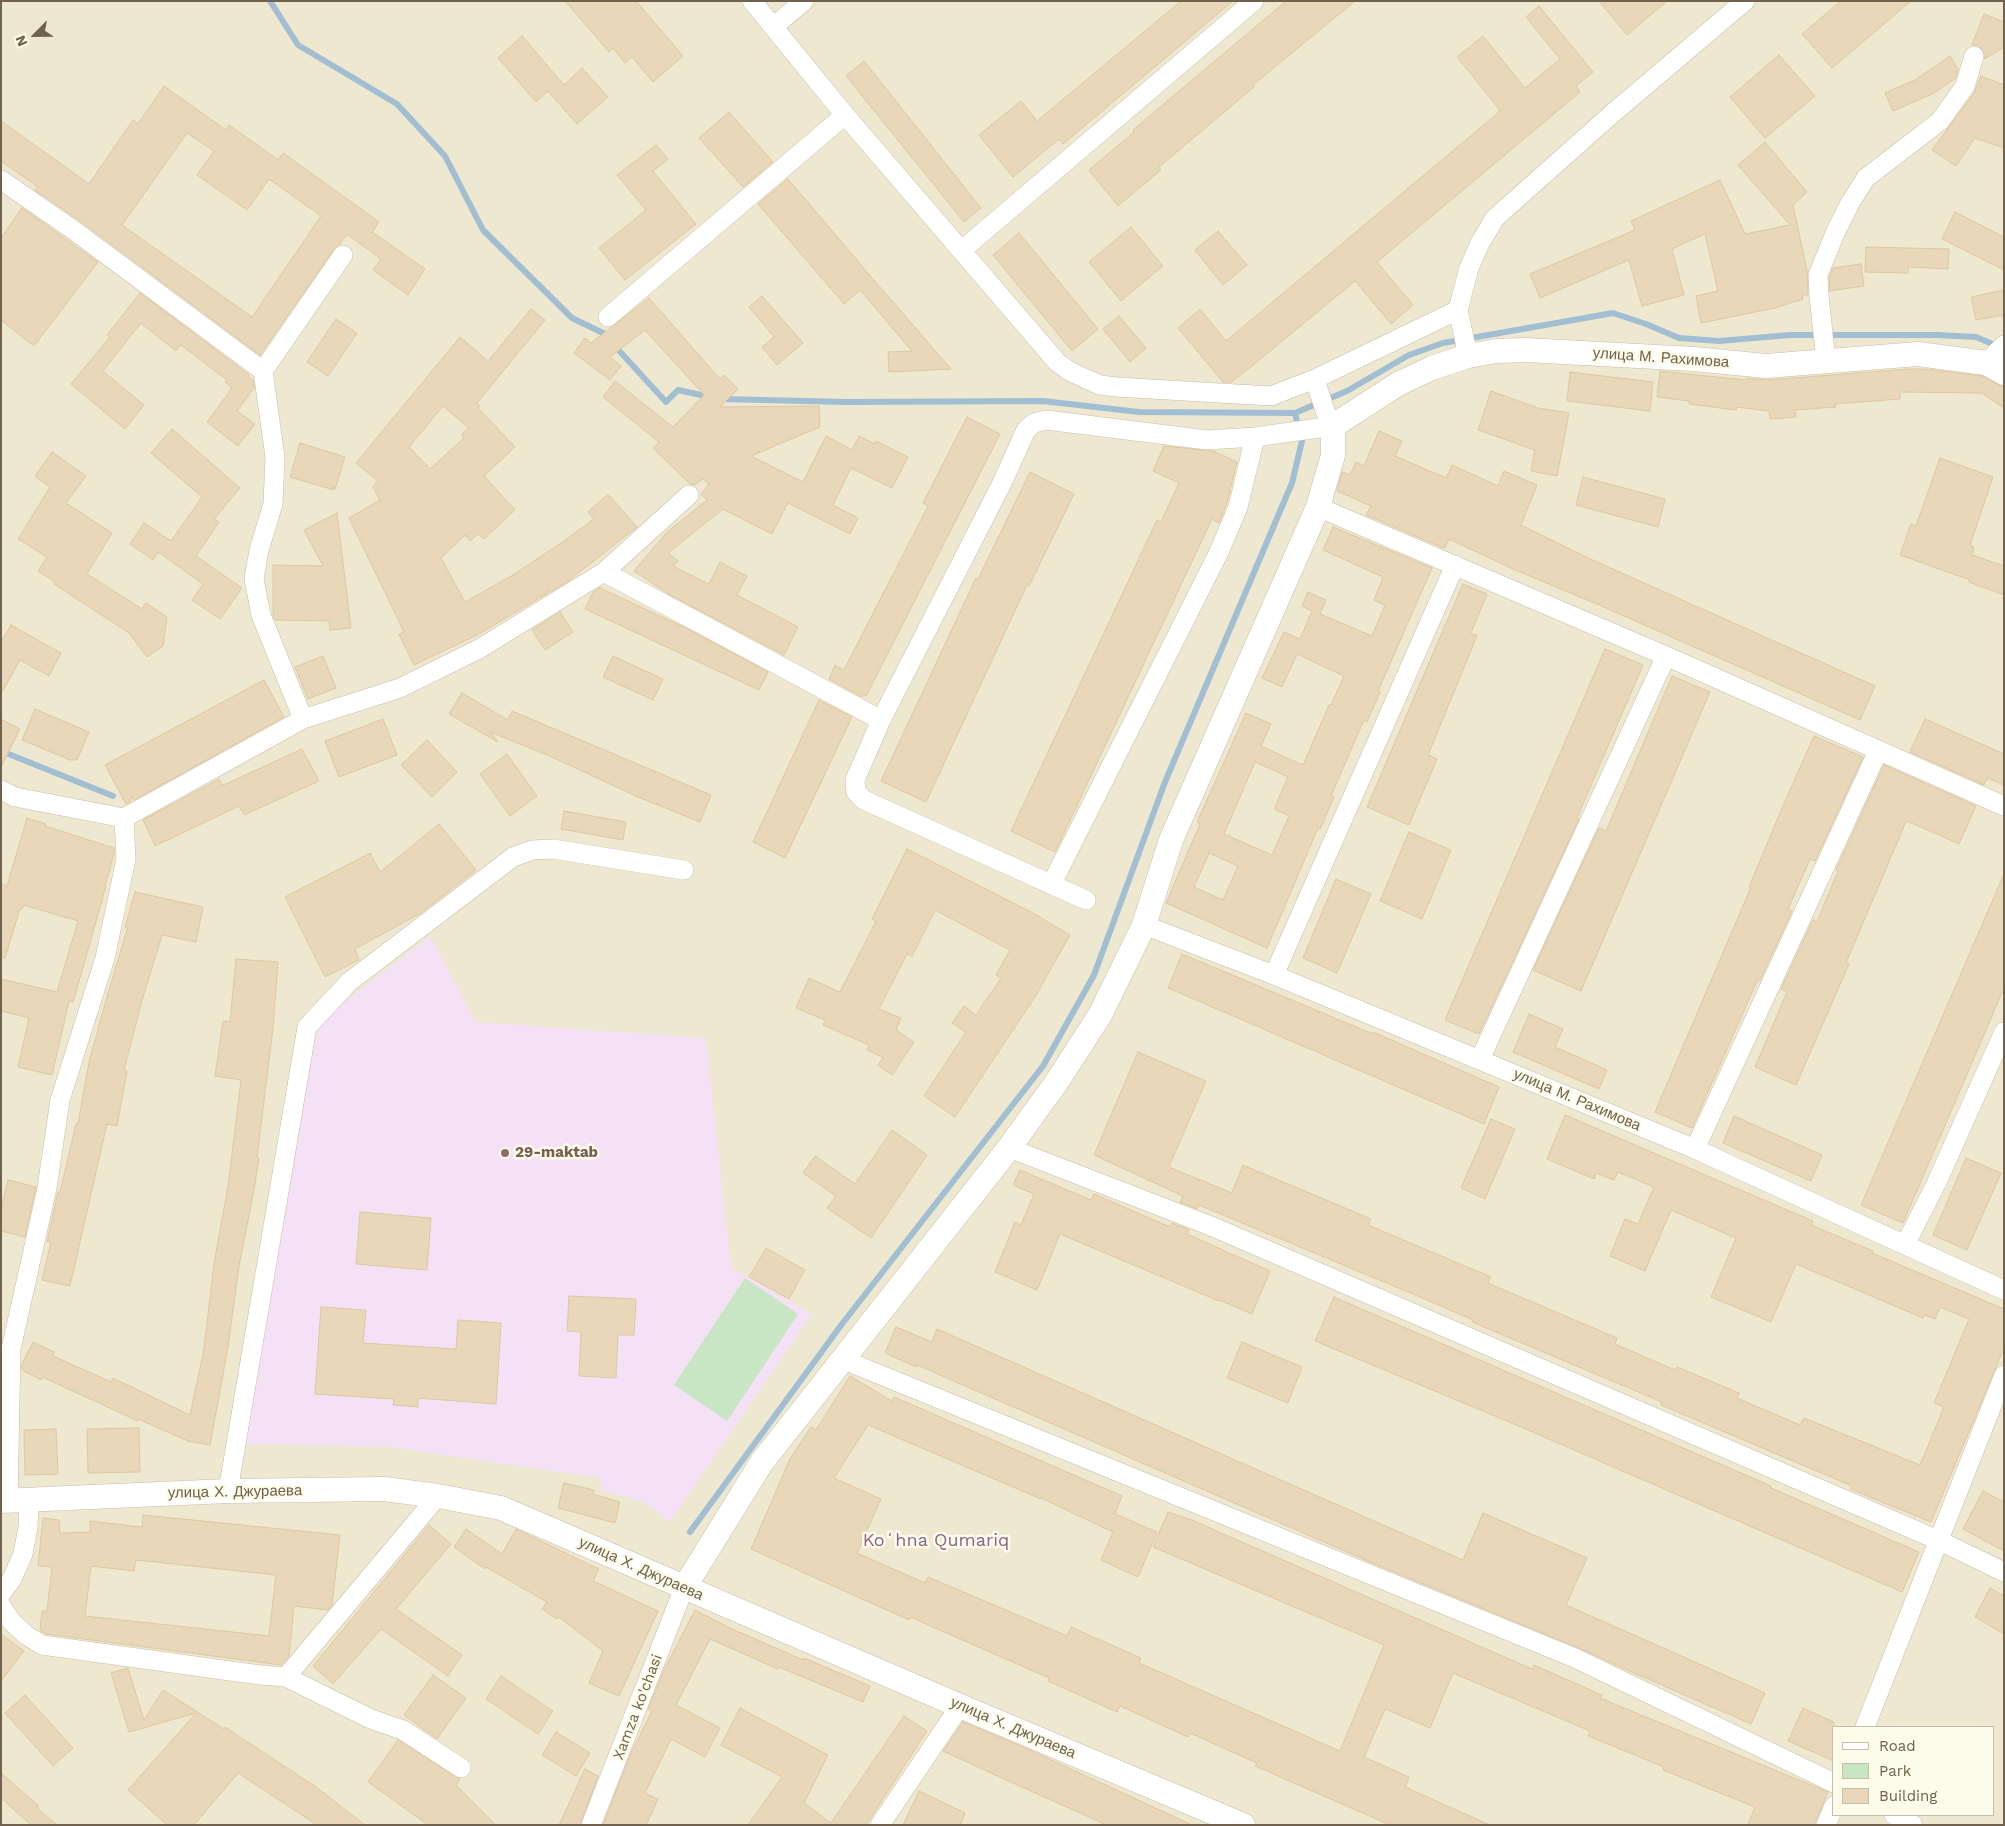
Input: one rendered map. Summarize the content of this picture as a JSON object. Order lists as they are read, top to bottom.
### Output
{
  "streets": {
    "street": ["улица М. Рахимова", "улица Х. Джураева", "Xamza ko'chasi"]
  },
  "crossings": [
    ["улица Х. Джураева", "Xamza ko'chasi"]
  ],
  "districts": ["Koʻhna Qumariq"],
  "places": ["29-maktab"],
  "legend": ["Road", "Park", "Building"],
  "north": "bottom left"
}
